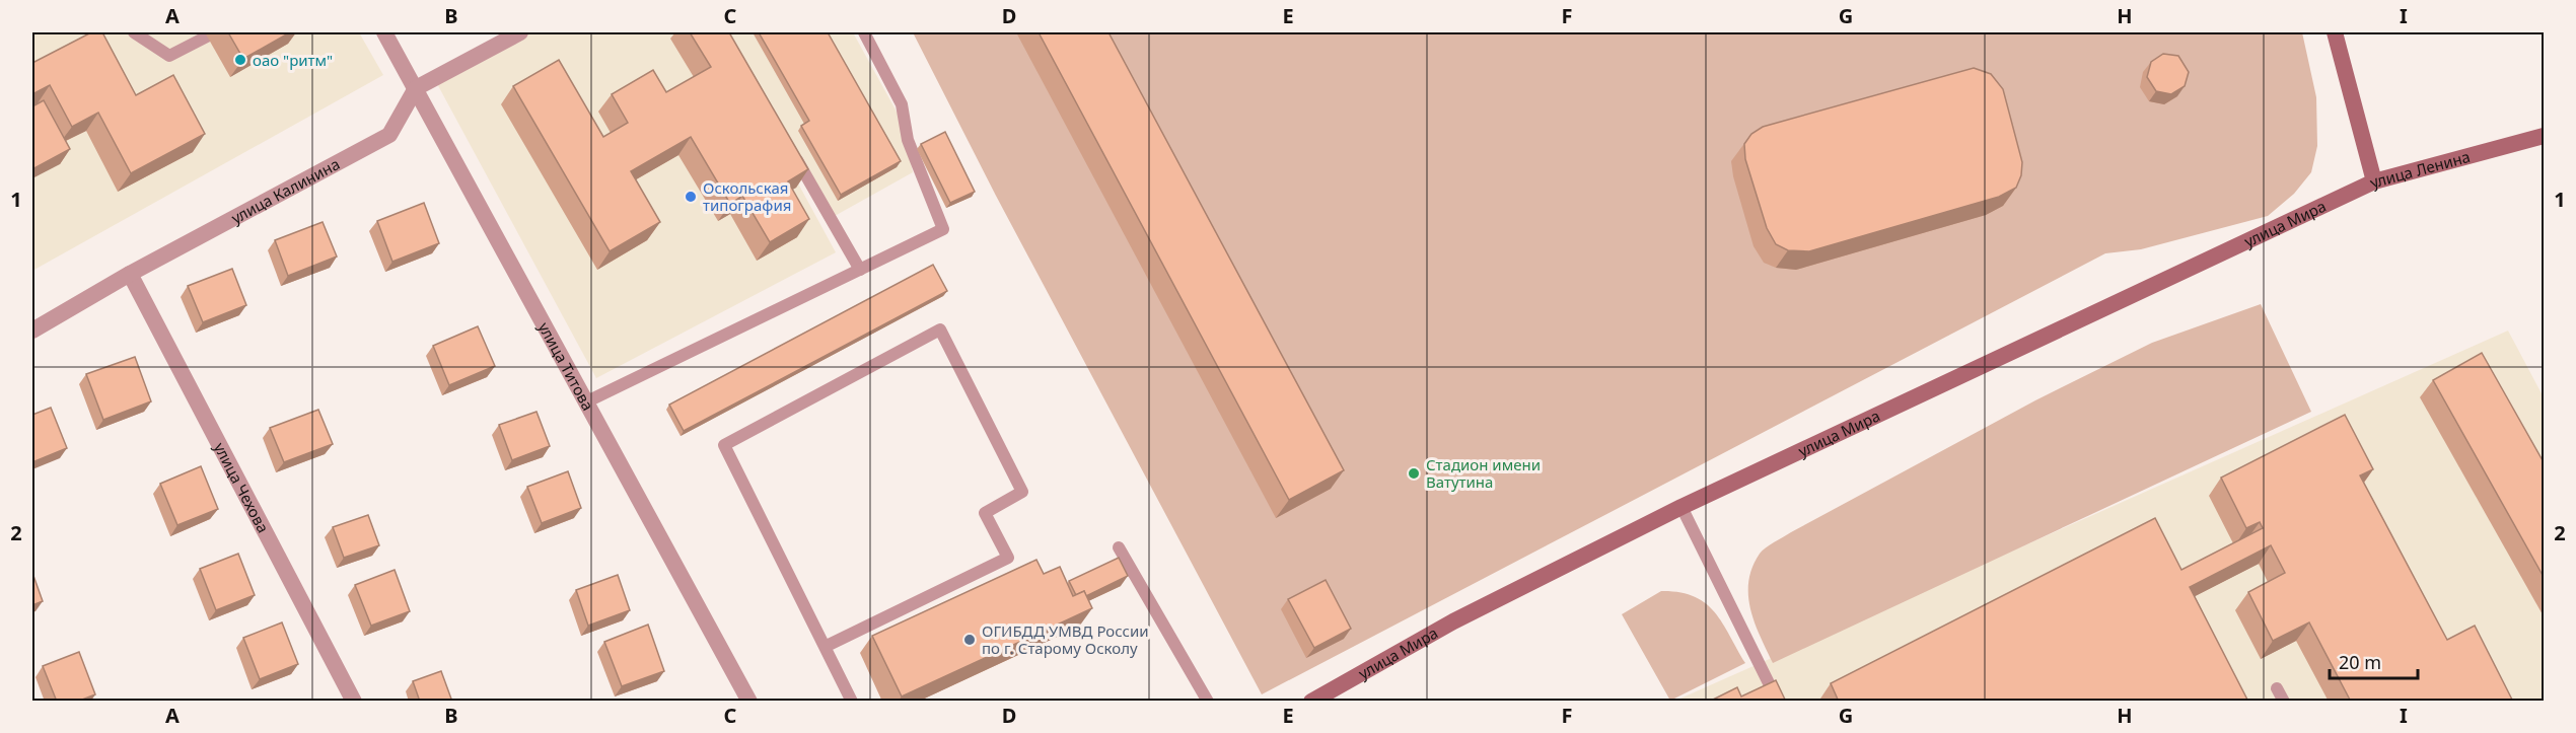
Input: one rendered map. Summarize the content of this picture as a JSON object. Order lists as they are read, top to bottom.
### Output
{
  "streets": {
    "main road": ["улица Ленина", "улица Мира"],
    "street": ["улица Калинина", "улица Титова", "улица Чехова"]
  },
  "crossings": [
    ["улица Ленина", "улица Мира"],
    ["улица Калинина", "улица Титова"],
    ["улица Калинина", "улица Чехова"]
  ],
  "places": [
    "оао \"ритм\"",
    "Оскольская типография",
    "Стадион имени Ватутина",
    "ОГИБДД УМВД России по г. Старому Осколу"
  ],
  "scale_bar": "20 m",
  "grid": {
    "columns": [
      "A",
      "B",
      "C",
      "D",
      "E",
      "F",
      "G",
      "H",
      "I"
    ],
    "rows": ["1", "2"]
  }
}
